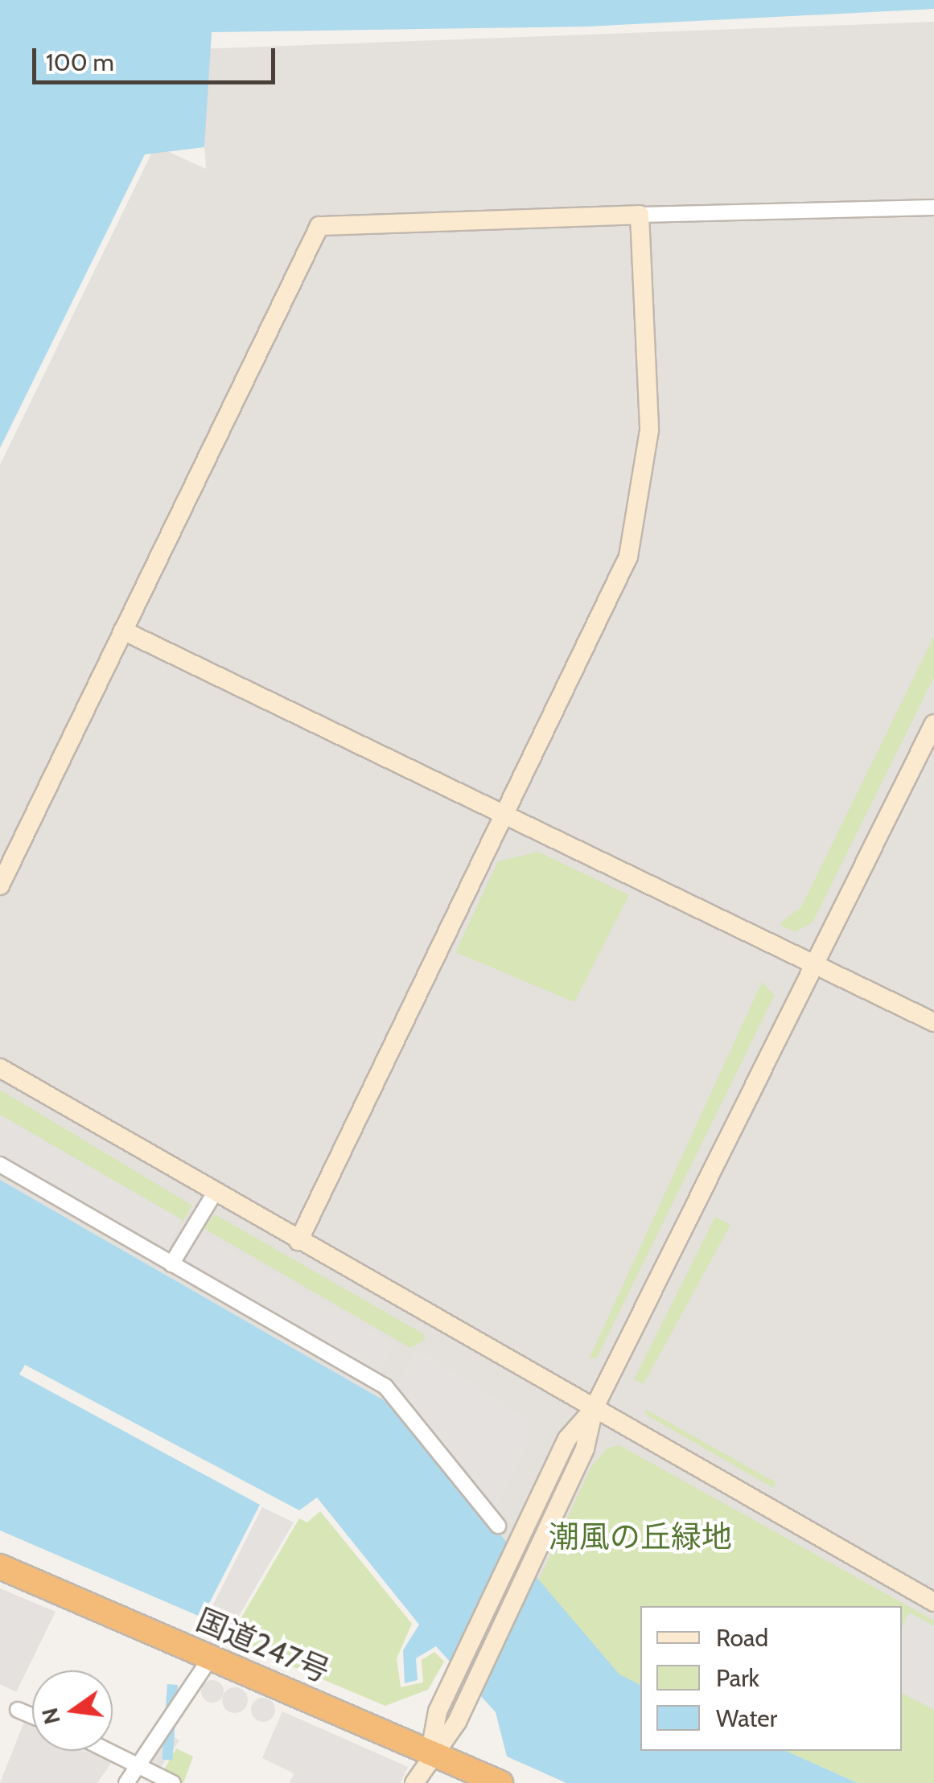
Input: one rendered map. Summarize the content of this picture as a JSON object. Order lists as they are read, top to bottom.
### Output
{
  "streets": {
    "highway": ["国道247号"]
  },
  "parks": ["潮風の丘緑地"],
  "legend": ["Road", "Park", "Water"],
  "scale_bar": "100 m",
  "north": "left"
}
